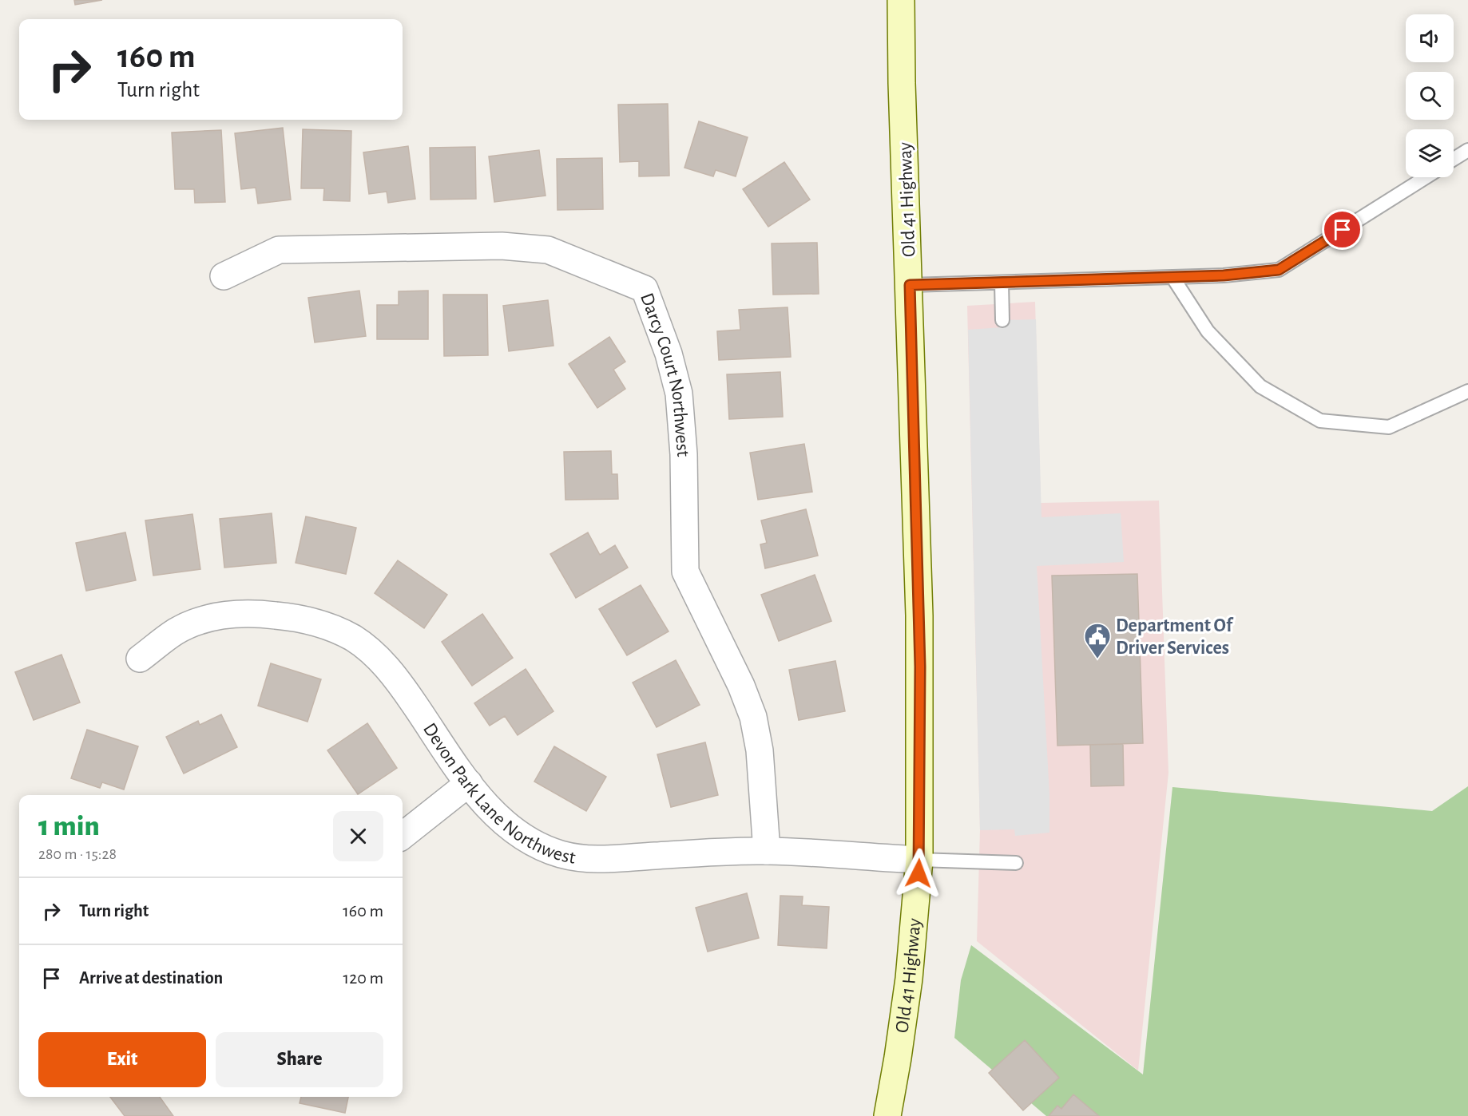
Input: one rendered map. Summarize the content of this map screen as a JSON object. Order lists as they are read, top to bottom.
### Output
{
  "streets": {
    "main road": ["Old 41 Highway"],
    "street": ["Darcy Court Northwest", "Devon Park Lane Northwest"]
  },
  "crossings": [
    ["Old 41 Highway", "Devon Park Lane Northwest"],
    ["Darcy Court Northwest", "Devon Park Lane Northwest"]
  ],
  "places": {
    "public building": ["Department Of Driver Services"]
  },
  "page": {
    "turn": ["160 m", "Turn right"],
    "heading": ["1 min", "280 m · 15:28"],
    "list": [
      {
        "name": "Turn right",
        "value": "160 m"
      },
      {
        "name": "Arrive at destination",
        "value": "120 m"
      }
    ],
    "buttons": ["Exit", "Share"]
  }
}
